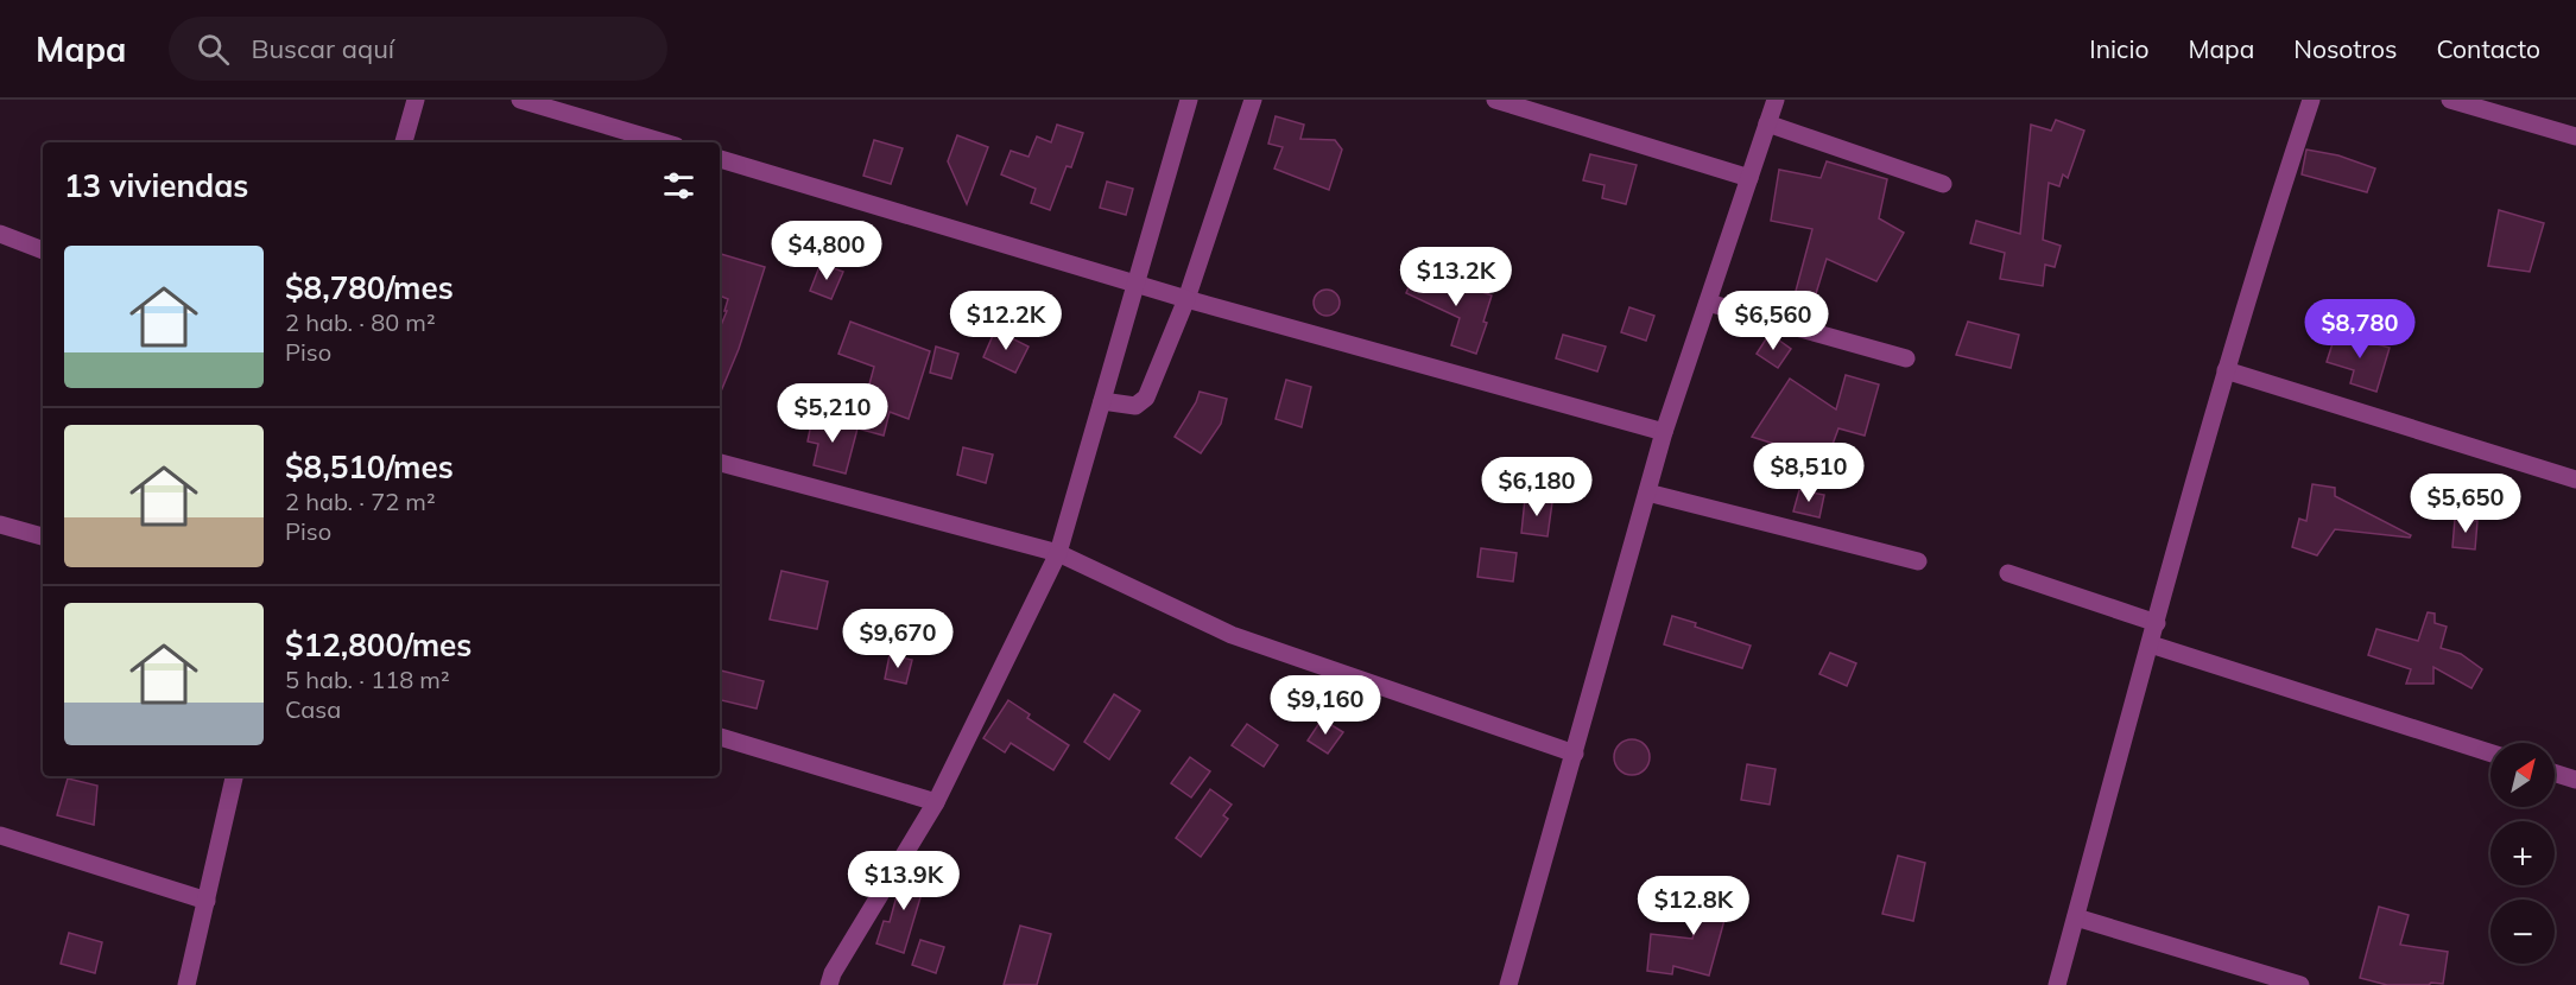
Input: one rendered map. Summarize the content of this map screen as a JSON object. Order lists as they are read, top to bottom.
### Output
{
  "north": "top right",
  "page": {
    "header": "Mapa",
    "search": "Buscar aquí",
    "nav": [
      "Inicio",
      "Mapa",
      "Nosotros",
      "Contacto"
    ],
    "heading": "13 viviendas",
    "price": [
      "$4,800",
      "$13.2K",
      "$12.2K",
      "$6,560",
      "$8,780",
      "$5,210",
      "$8,510",
      "$6,180",
      "$5,650",
      "$9,670",
      "$9,160",
      "$13.9K",
      "$12.8K"
    ],
    "list": [
      {
        "name": "$8,780/mes",
        "note": "2 hab. · 80 m² · Piso"
      },
      {
        "name": "$8,510/mes",
        "note": "2 hab. · 72 m² · Piso"
      },
      {
        "name": "$12,800/mes",
        "note": "5 hab. · 118 m² · Casa"
      }
    ],
    "map_buttons": ["+", "−"]
  }
}
